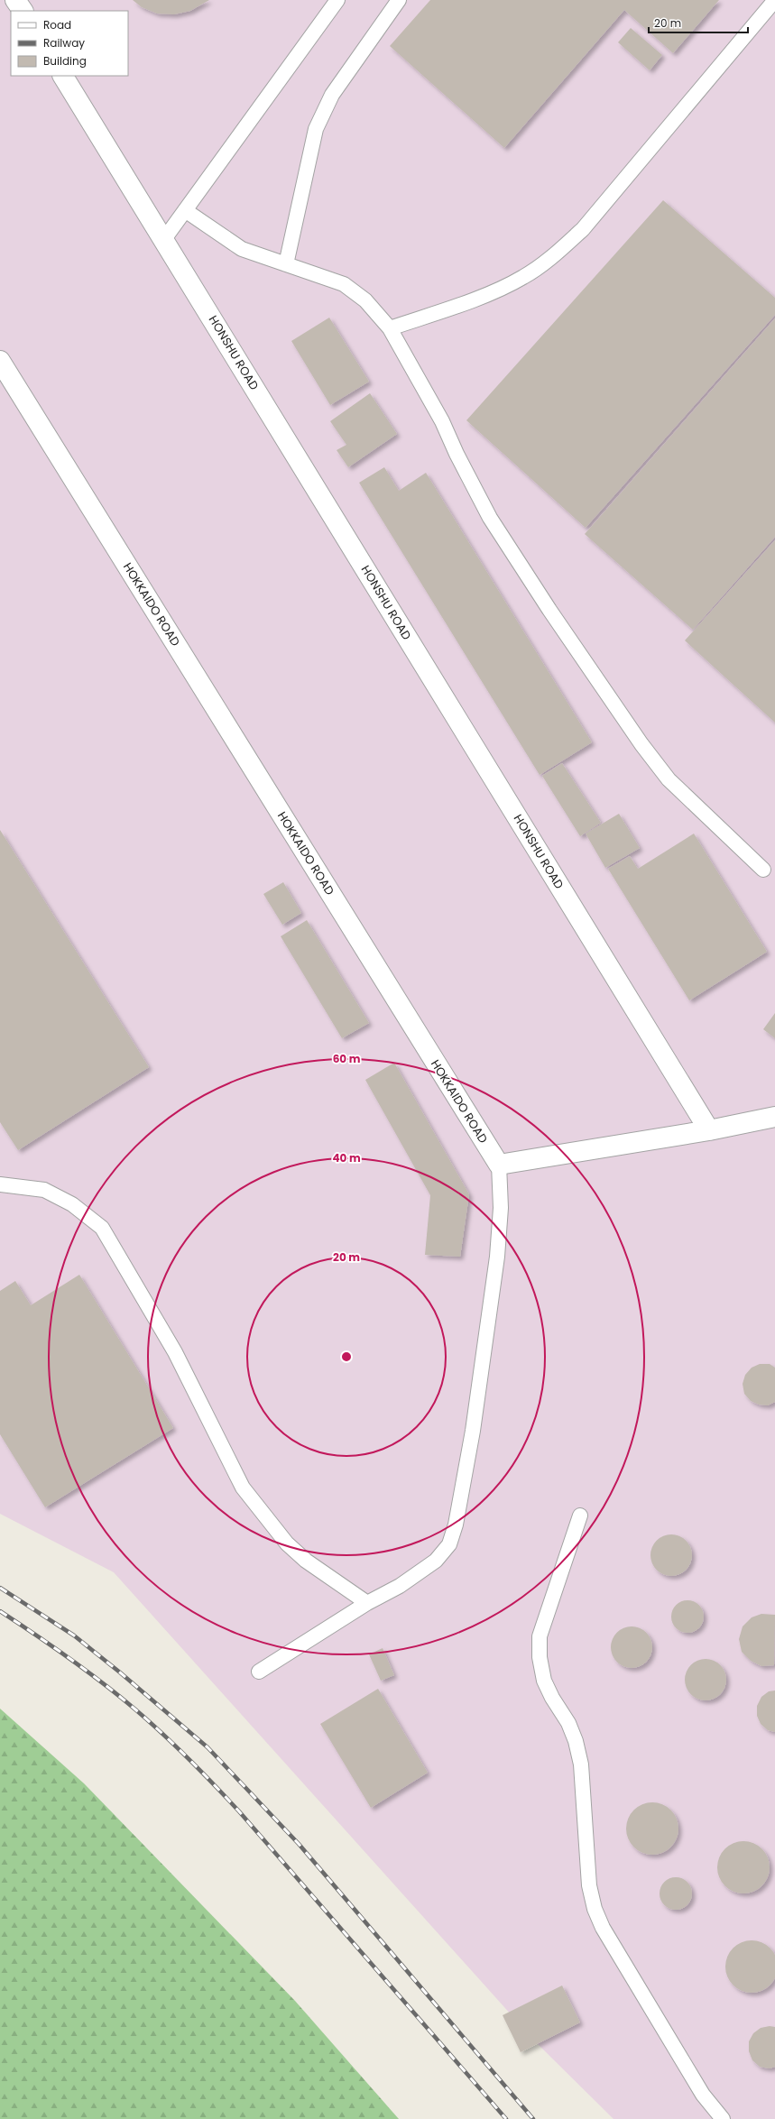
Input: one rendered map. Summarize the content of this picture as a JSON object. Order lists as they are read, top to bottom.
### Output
{
  "streets": {
    "street": ["HONSHU ROAD", "HOKKAIDO ROAD"]
  },
  "legend": ["Road", "Railway", "Building"],
  "scale_bar": "20 m",
  "rings": ["60 m", "40 m", "20 m"]
}
